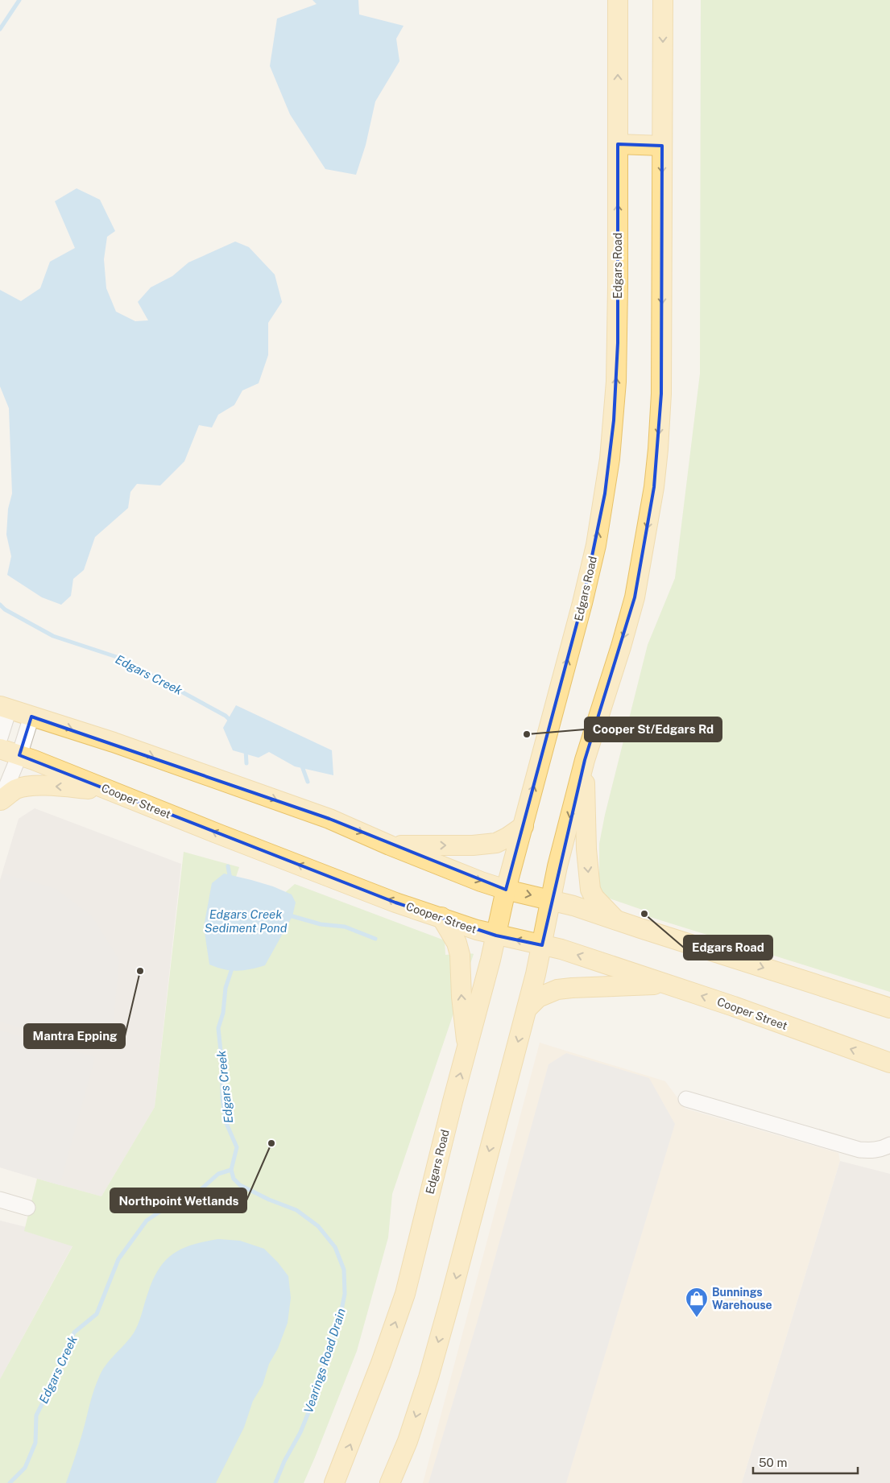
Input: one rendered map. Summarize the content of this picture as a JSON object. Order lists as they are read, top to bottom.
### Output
{
  "streets": {
    "main road": ["Edgars Road", "Cooper Street"]
  },
  "crossings": [
    ["Edgars Road", "Cooper Street"]
  ],
  "water": ["Edgars Creek", "Edgars Creek Sediment Pond", "Vearings Road Drain"],
  "places": {
    "other": [
      "Cooper St/Edgars Rd",
      "Edgars Road",
      "Mantra Epping",
      "Northpoint Wetlands"
    ],
    "shop": ["Bunnings Warehouse"]
  },
  "scale_bar": "50 m"
}
